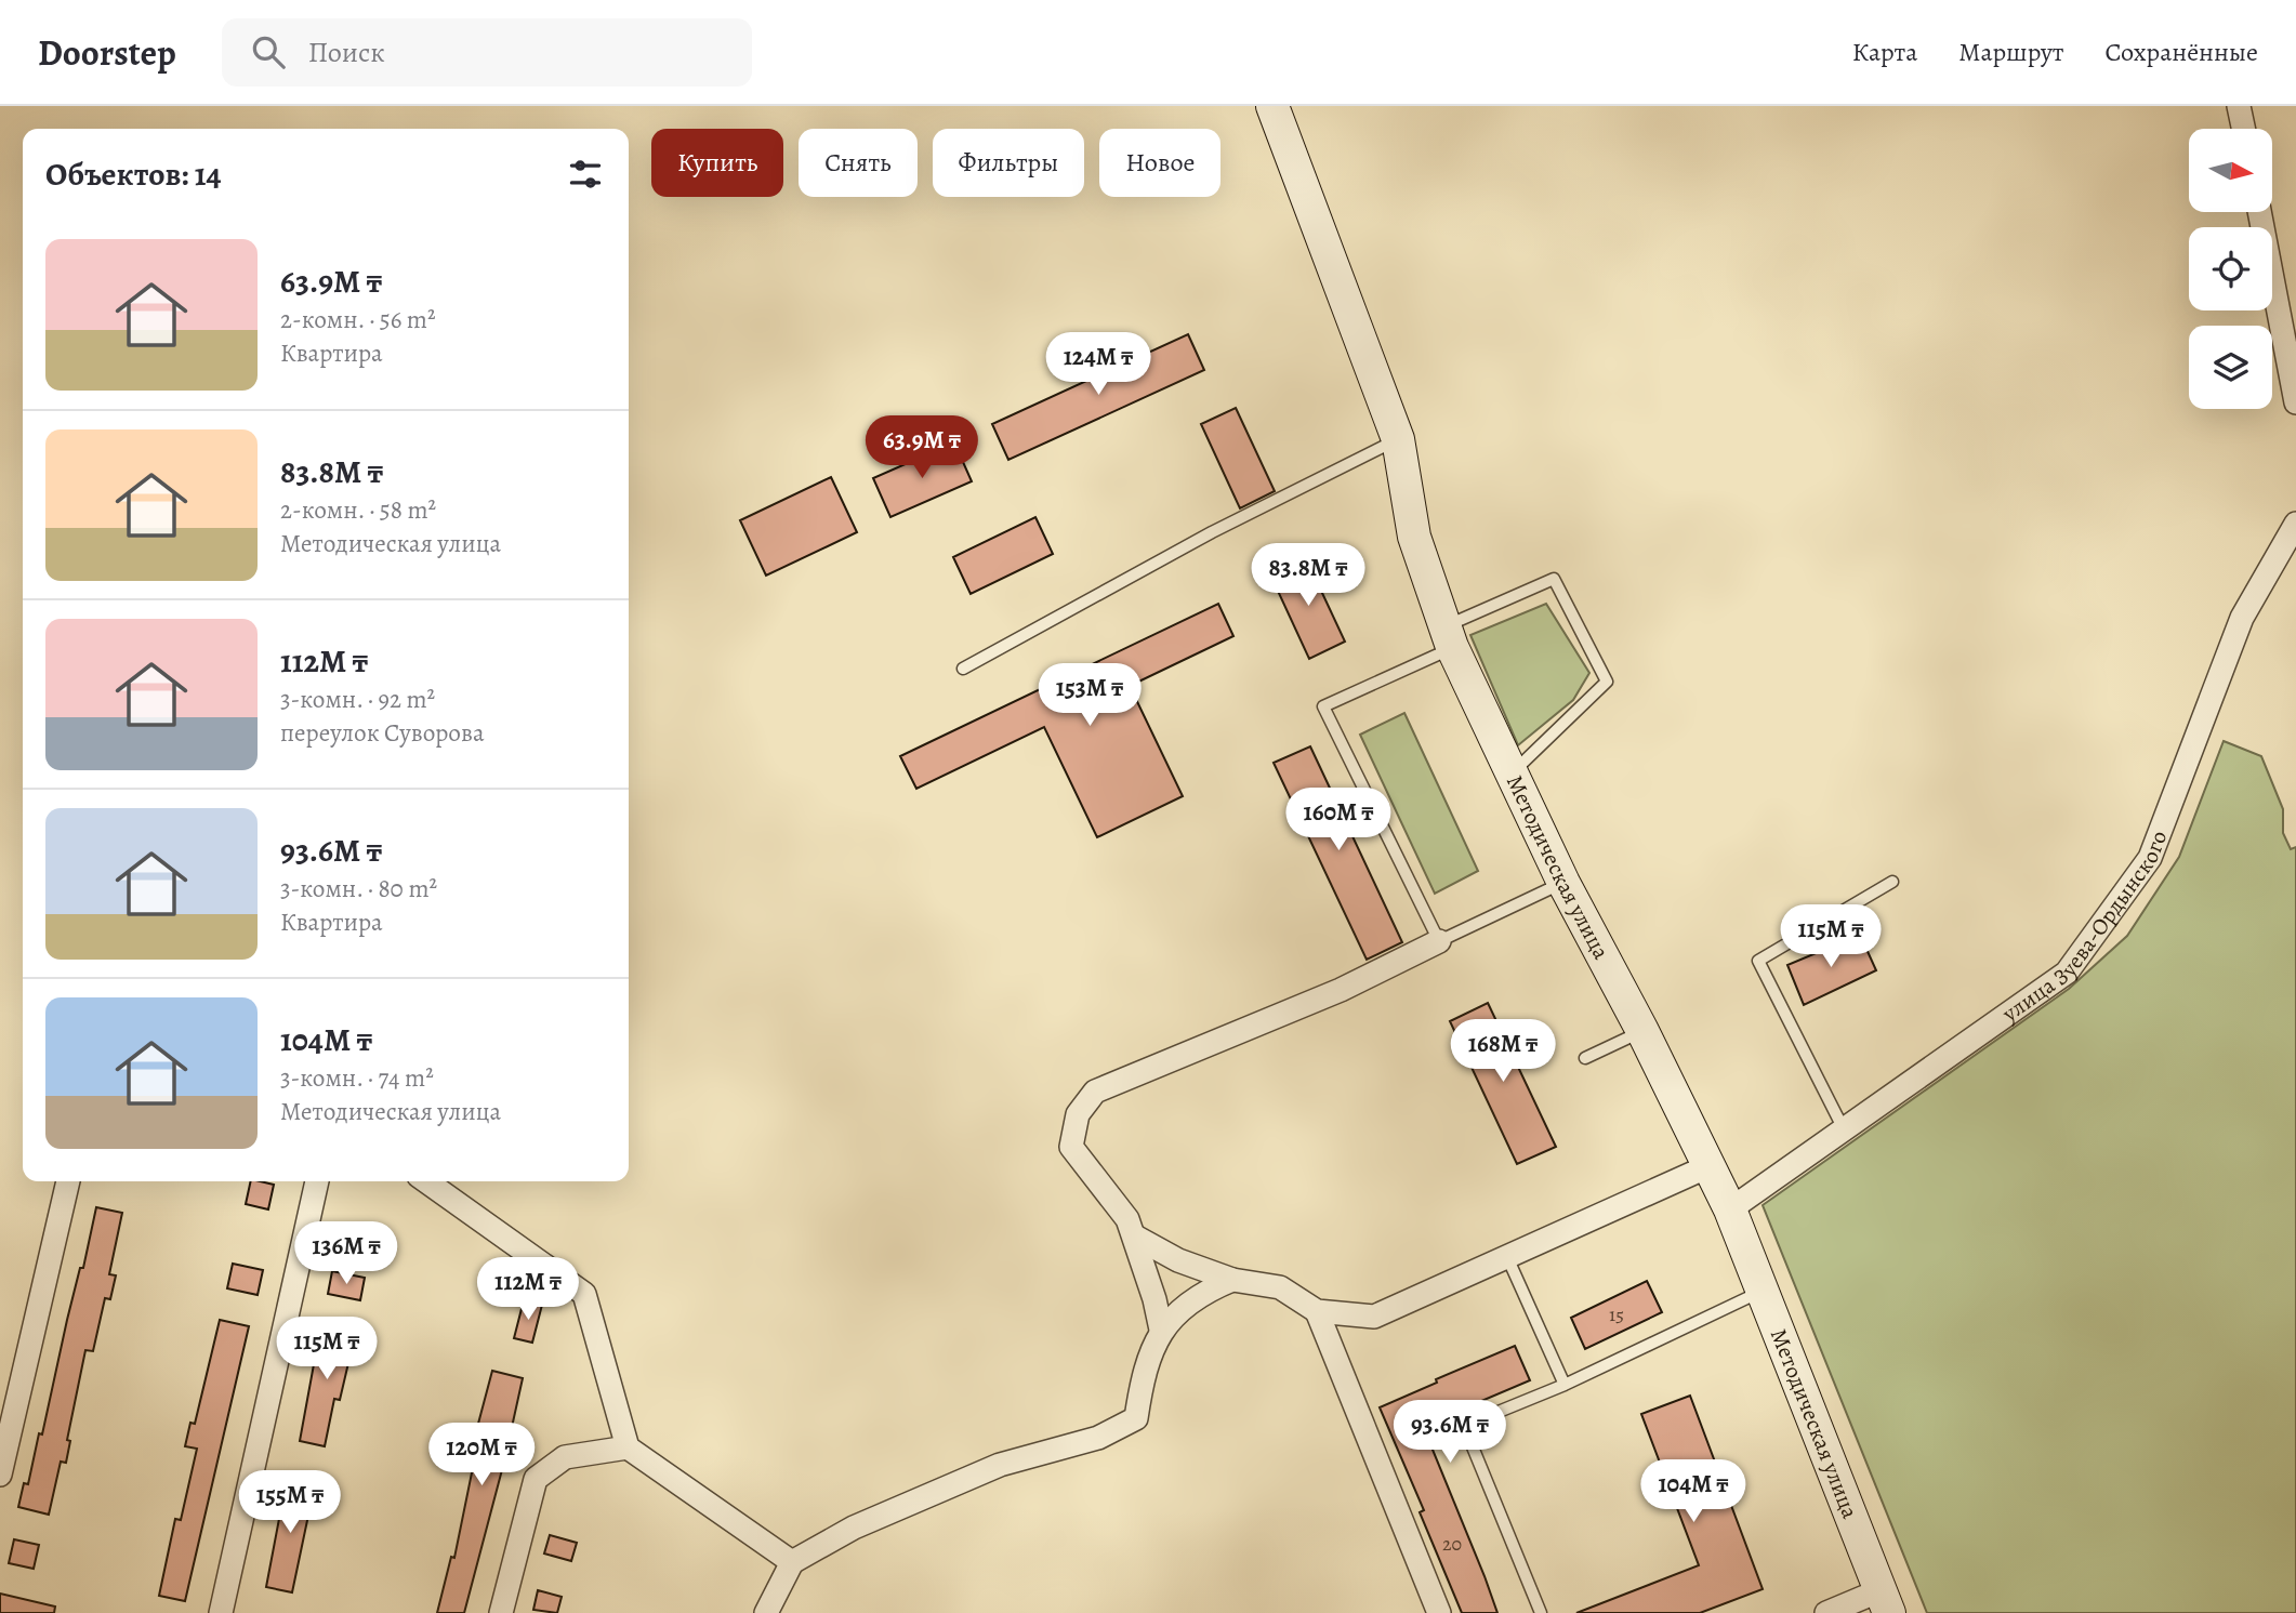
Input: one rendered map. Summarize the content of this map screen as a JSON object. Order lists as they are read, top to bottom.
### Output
{
  "streets": {
    "main road": ["Методическая улица"],
    "street": ["улица Зуева-Ордынского"]
  },
  "crossings": [
    ["Методическая улица", "улица Зуева-Ордынского"]
  ],
  "house_numbers": ["15", "20"],
  "north": "right",
  "page": {
    "header": "Doorstep",
    "search": "Поиск",
    "nav": ["Карта", "Маршрут", "Сохранённые"],
    "chip": [
      "Купить",
      "Снять",
      "Фильтры",
      "Новое"
    ],
    "heading": "Объектов: 14",
    "list": [
      {
        "name": "63.9M ₸",
        "note": "2-комн. · 56 m² · Квартира"
      },
      {
        "name": "83.8M ₸",
        "note": "2-комн. · 58 m² · Методическая улица"
      },
      {
        "name": "112M ₸",
        "note": "3-комн. · 92 m² · переулок Суворова"
      },
      {
        "name": "93.6M ₸",
        "note": "3-комн. · 80 m² · Квартира"
      },
      {
        "name": "104M ₸",
        "note": "3-комн. · 74 m² · Методическая улица"
      }
    ],
    "price": [
      "124M ₸",
      "63.9M ₸",
      "83.8M ₸",
      "153M ₸",
      "160M ₸",
      "115M ₸",
      "168M ₸",
      "136M ₸",
      "112M ₸",
      "115M ₸",
      "93.6M ₸",
      "120M ₸",
      "104M ₸",
      "155M ₸"
    ]
  }
}
